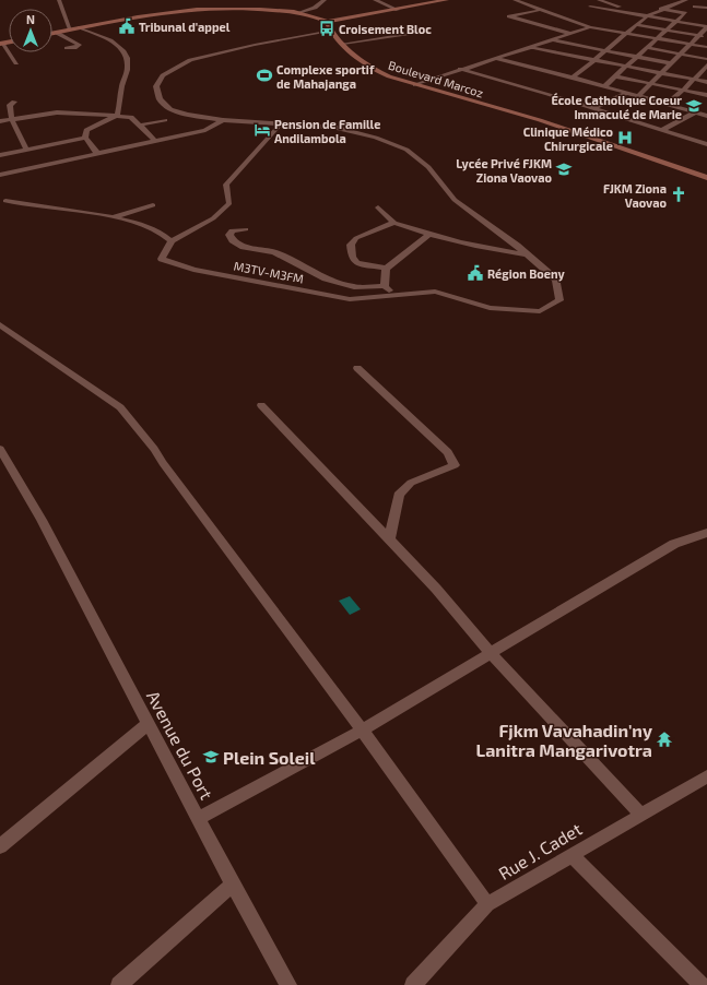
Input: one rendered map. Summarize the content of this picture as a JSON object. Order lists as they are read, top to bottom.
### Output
{
  "streets": {
    "main road": ["Boulevard Marcoz"],
    "street": ["M3TV-M3FM", "Avenue du Port", "Rue J. Cadet"]
  },
  "places": {
    "public building": ["Tribunal d'appel", "Région Boeny"],
    "bus stop": ["Croisement Bloc"],
    "sports": ["Complexe sportif de Mahajanga"],
    "school or university": ["École Catholique Coeur Immaculé de Marie", "Lycée Privé FJKM Ziona Vaovao", "Plein Soleil"],
    "hotel": ["Pension de Famille Andilambola"],
    "hospital": ["Clinique Médico Chirurgicale"],
    "church": ["FJKM Ziona Vaovao"],
    "temple": ["Fjkm Vavahadin'ny Lanitra Mangarivotra"]
  },
  "north": "top"
}
